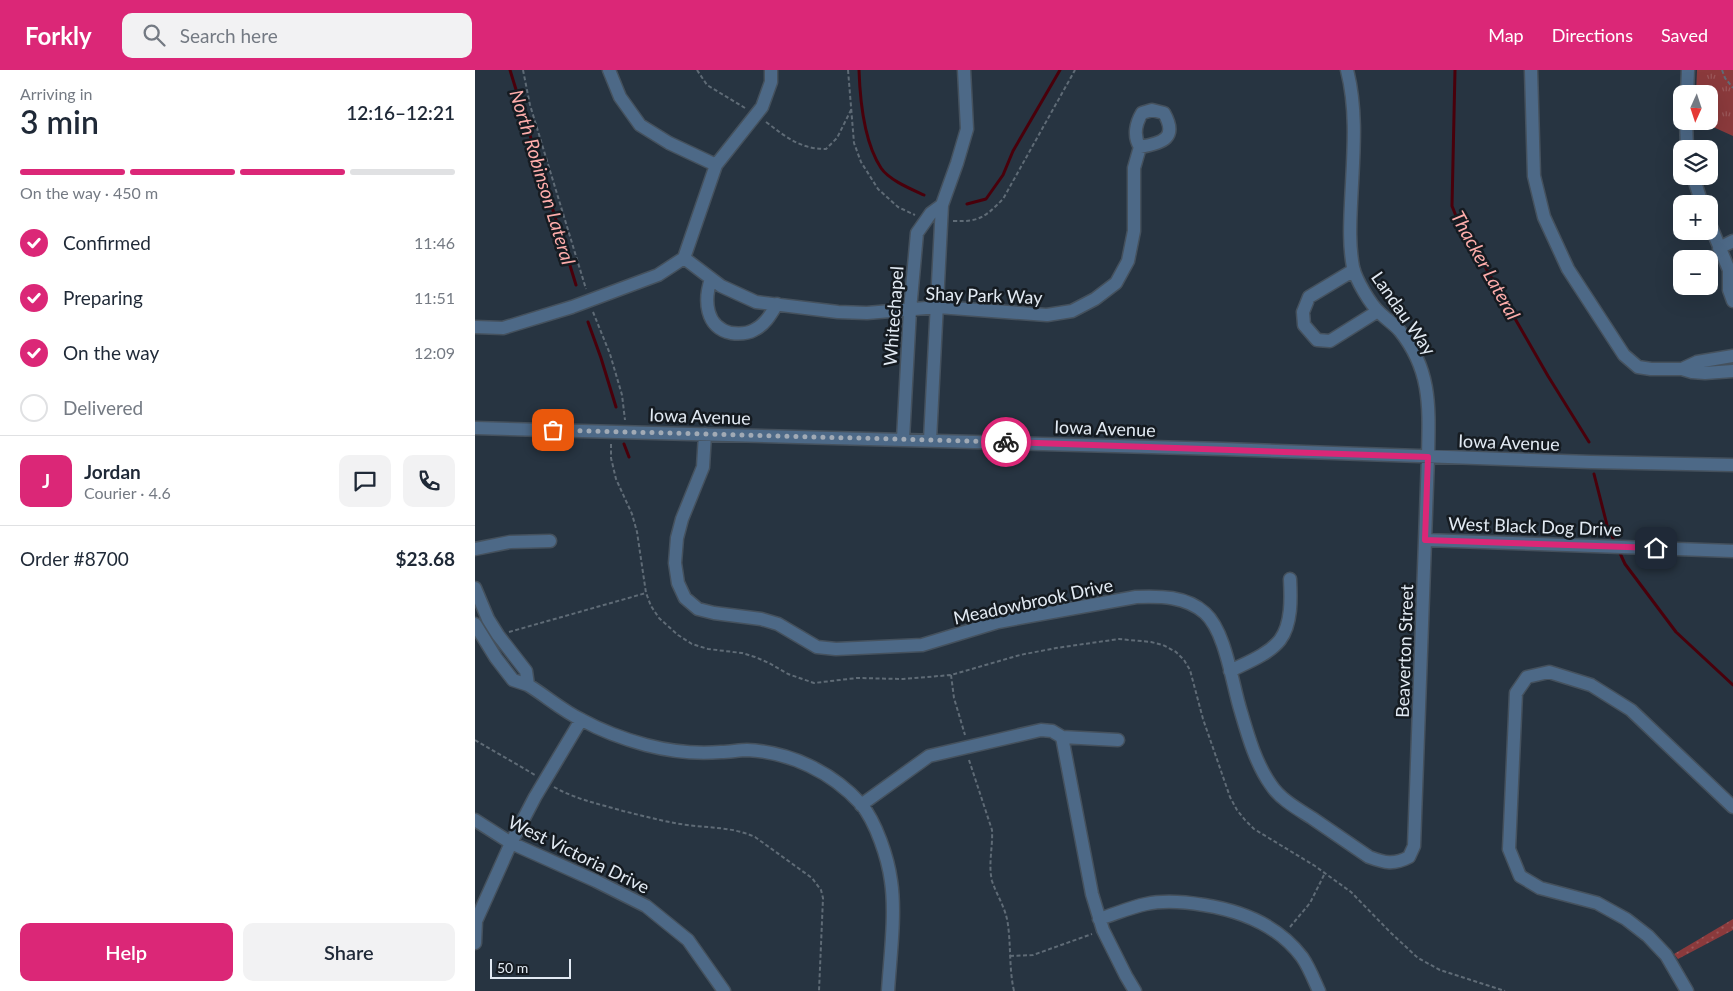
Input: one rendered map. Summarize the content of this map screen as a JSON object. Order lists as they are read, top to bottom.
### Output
{
  "streets": {
    "street": [
      "Shay Park Way",
      "Landau Way",
      "Whitechapel",
      "Iowa Avenue",
      "West Black Dog Drive",
      "Meadowbrook Drive",
      "Beaverton Street",
      "West Victoria Drive"
    ]
  },
  "crossings": [
    ["Shay Park Way", "Whitechapel"],
    ["Landau Way", "Iowa Avenue"],
    ["Landau Way", "Beaverton Street"],
    ["Whitechapel", "Iowa Avenue"],
    ["Iowa Avenue", "Meadowbrook Drive"],
    ["Iowa Avenue", "Beaverton Street"],
    ["West Black Dog Drive", "Beaverton Street"],
    ["Meadowbrook Drive", "Beaverton Street"]
  ],
  "water": ["North Robinson Lateral", "Thacker Lateral"],
  "scale_bar": "50 m",
  "north": "bottom",
  "page": {
    "header": "Forkly",
    "search": "Search here",
    "nav": ["Map", "Directions", "Saved"],
    "heading": ["3 min", "Arriving in", "12:16–12:21"],
    "panel": [
      "Jordan",
      "Courier · 4.6",
      "Order #8700",
      "$23.68"
    ],
    "map_buttons": ["+", "−"],
    "bar": "On the way · 450 m",
    "list": [
      ["Confirmed", "11:46"],
      ["Preparing", "11:51"],
      ["On the way", "12:09"],
      "Delivered"
    ],
    "round": "J",
    "buttons": ["Help", "Share"],
    "scale": "50 m"
  }
}
